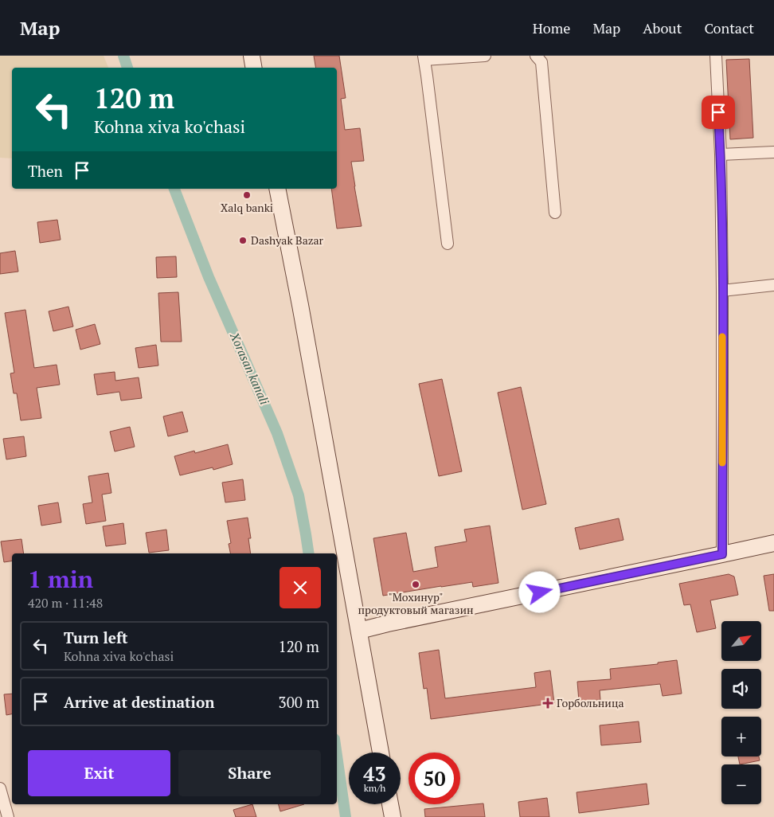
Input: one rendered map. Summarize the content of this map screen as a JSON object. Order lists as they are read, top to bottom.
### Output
{
  "water": ["Xorasan kanali"],
  "places": {
    "other": ["Xalq banki", "Dashyak Bazar", "\"Мохинур\" продуктовый магазин"],
    "health": ["Горбольница"]
  },
  "north": "top right",
  "page": {
    "header": "Map",
    "nav": [
      "Home",
      "Map",
      "About",
      "Contact"
    ],
    "turn": ["120 m", "Kohna xiva ko'chasi"],
    "then": "Then",
    "heading": ["1 min", "420 m · 11:48"],
    "map_buttons": ["+", "−"],
    "list": [
      {
        "name": "Turn left",
        "note": "Kohna xiva ko'chasi",
        "value": "120 m"
      },
      {
        "name": "Arrive at destination",
        "value": "300 m"
      }
    ],
    "buttons": ["Exit", "Share"],
    "speed": "43 km/h",
    "limit": "50"
  }
}
